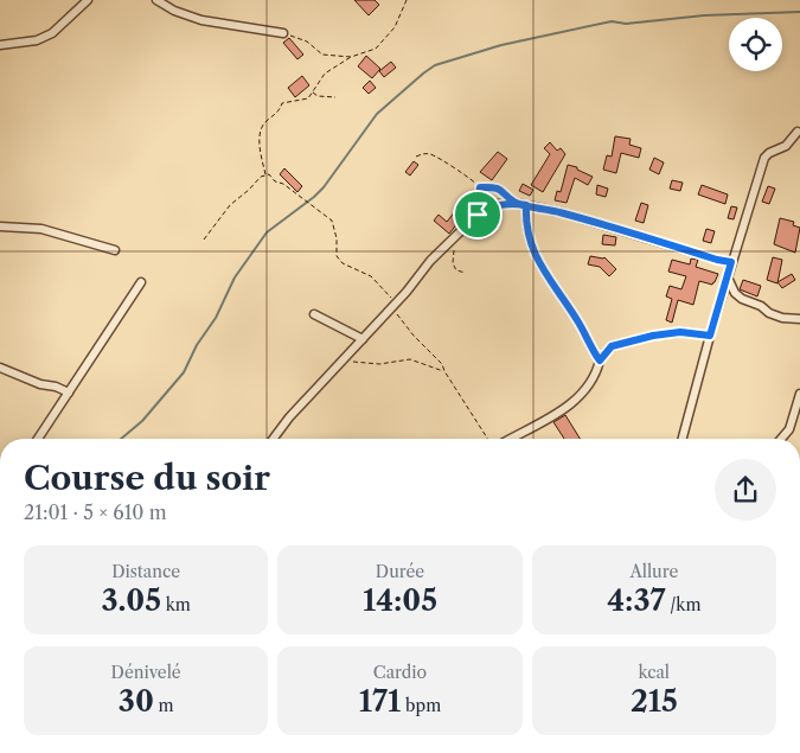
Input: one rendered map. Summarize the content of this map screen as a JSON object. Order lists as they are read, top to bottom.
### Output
{
  "page": {
    "heading": ["Course du soir", "21:01 · 5 × 610 m"],
    "stats": [
      ["Distance", "3.05 km"],
      ["Durée", "14:05"],
      ["Allure", "4:37 /km"],
      ["Dénivelé", "30 m"],
      ["Cardio", "171 bpm"],
      ["kcal", "215"]
    ]
  }
}
